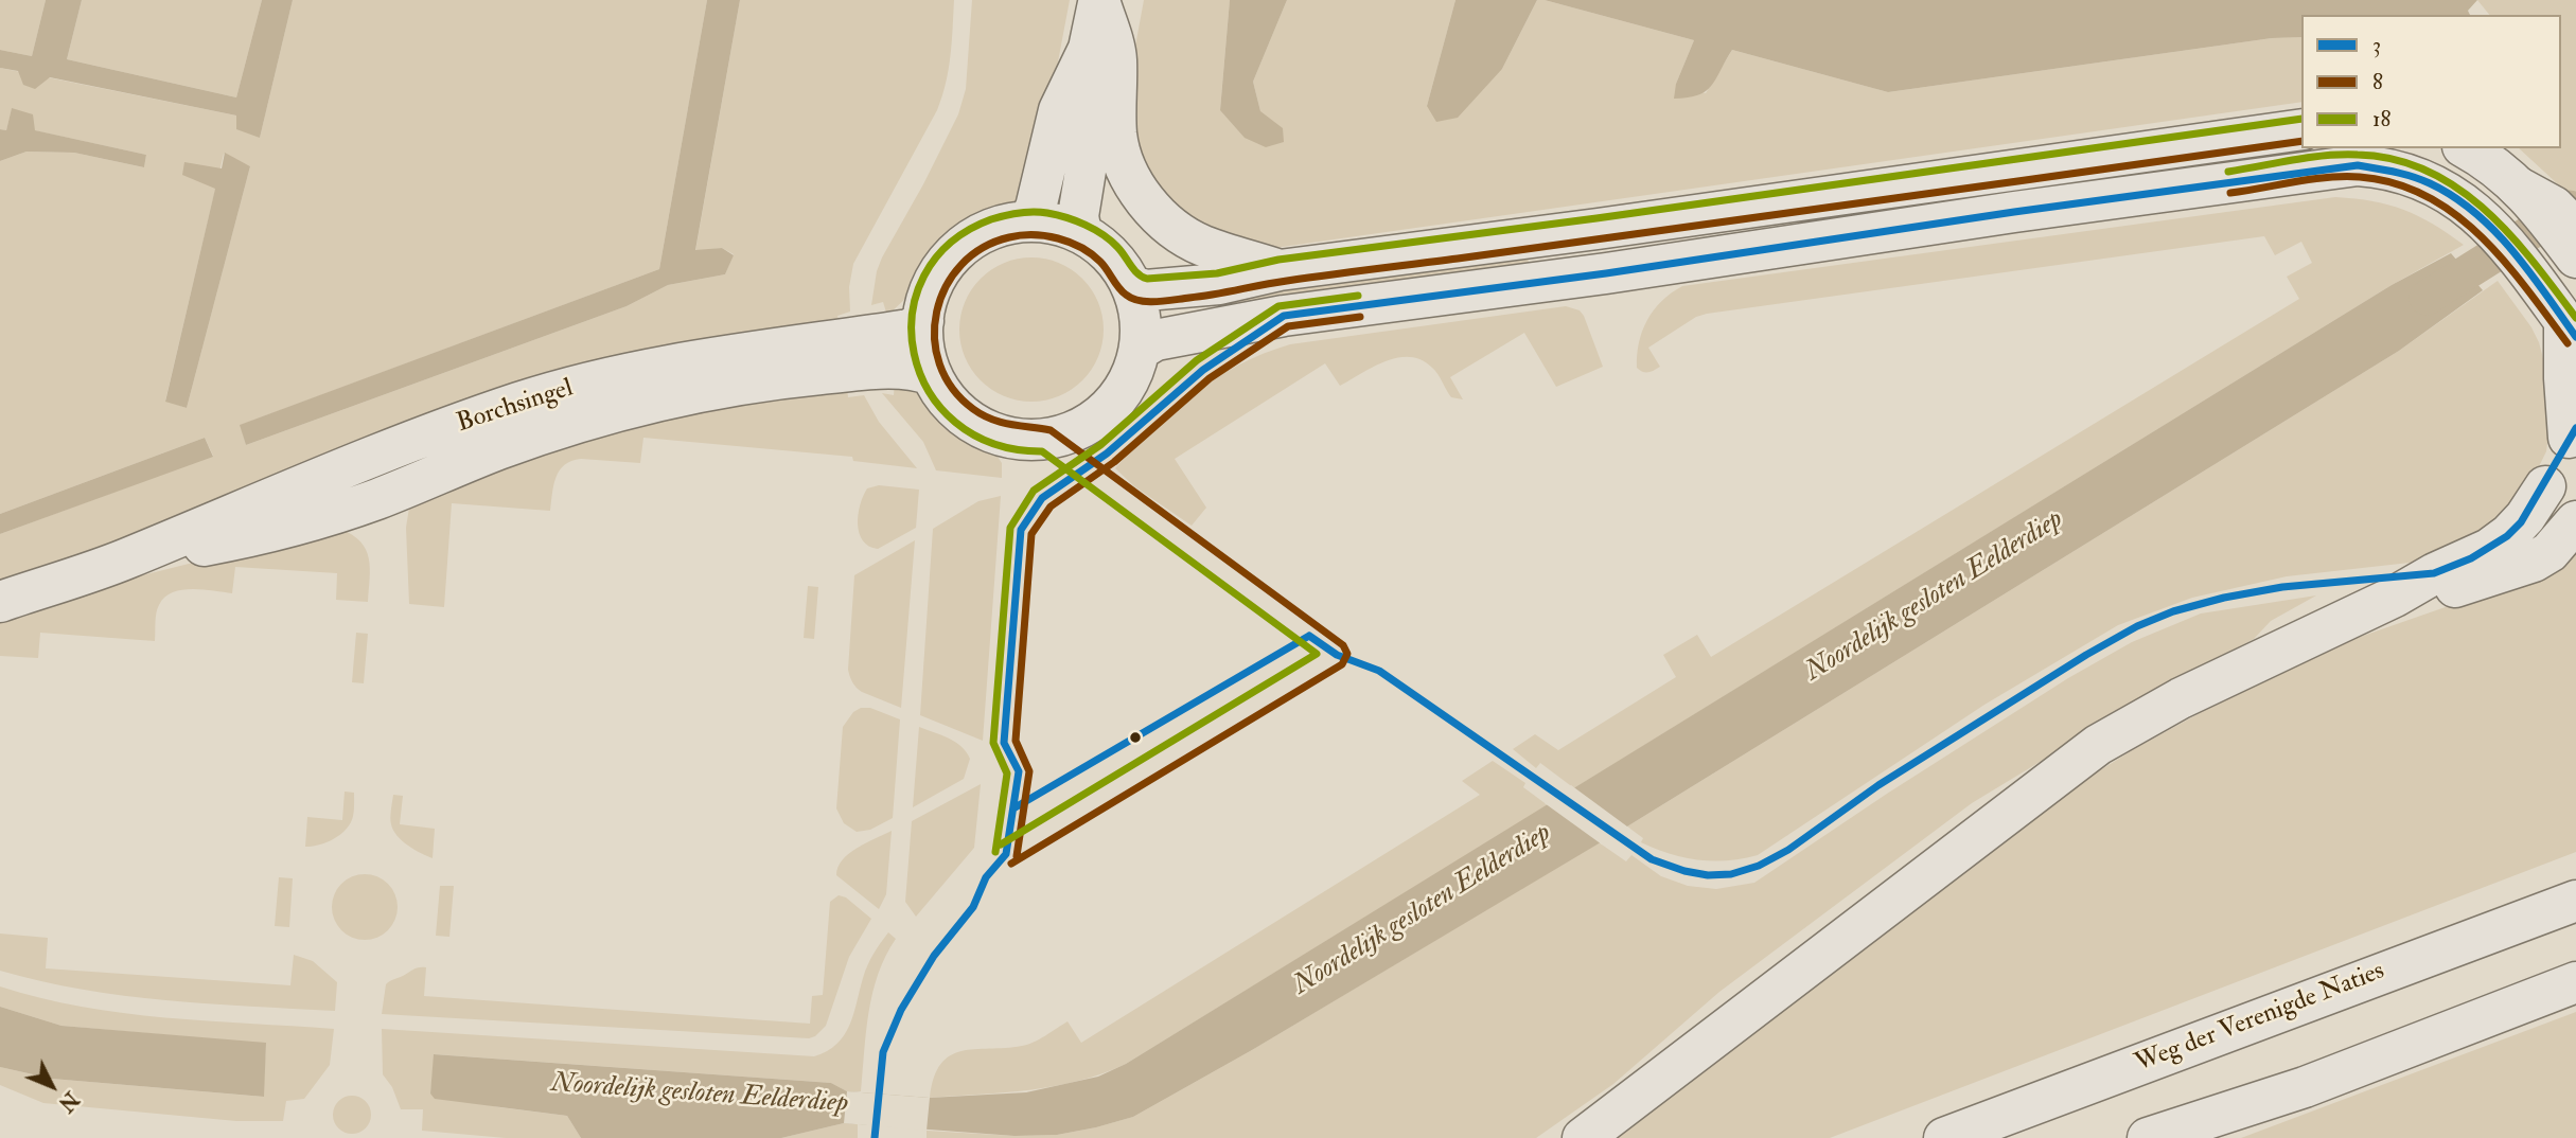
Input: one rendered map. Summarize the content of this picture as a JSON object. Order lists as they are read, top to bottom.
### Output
{
  "streets": {
    "main road": ["Borchsingel", "Weg der Verenigde Naties"]
  },
  "water": ["Noordelijk gesloten Eelderdiep"],
  "lines": ["transit line 18", "transit line 8", "transit line 3"],
  "legend": ["3", "8", "18"],
  "north": "bottom right"
}
